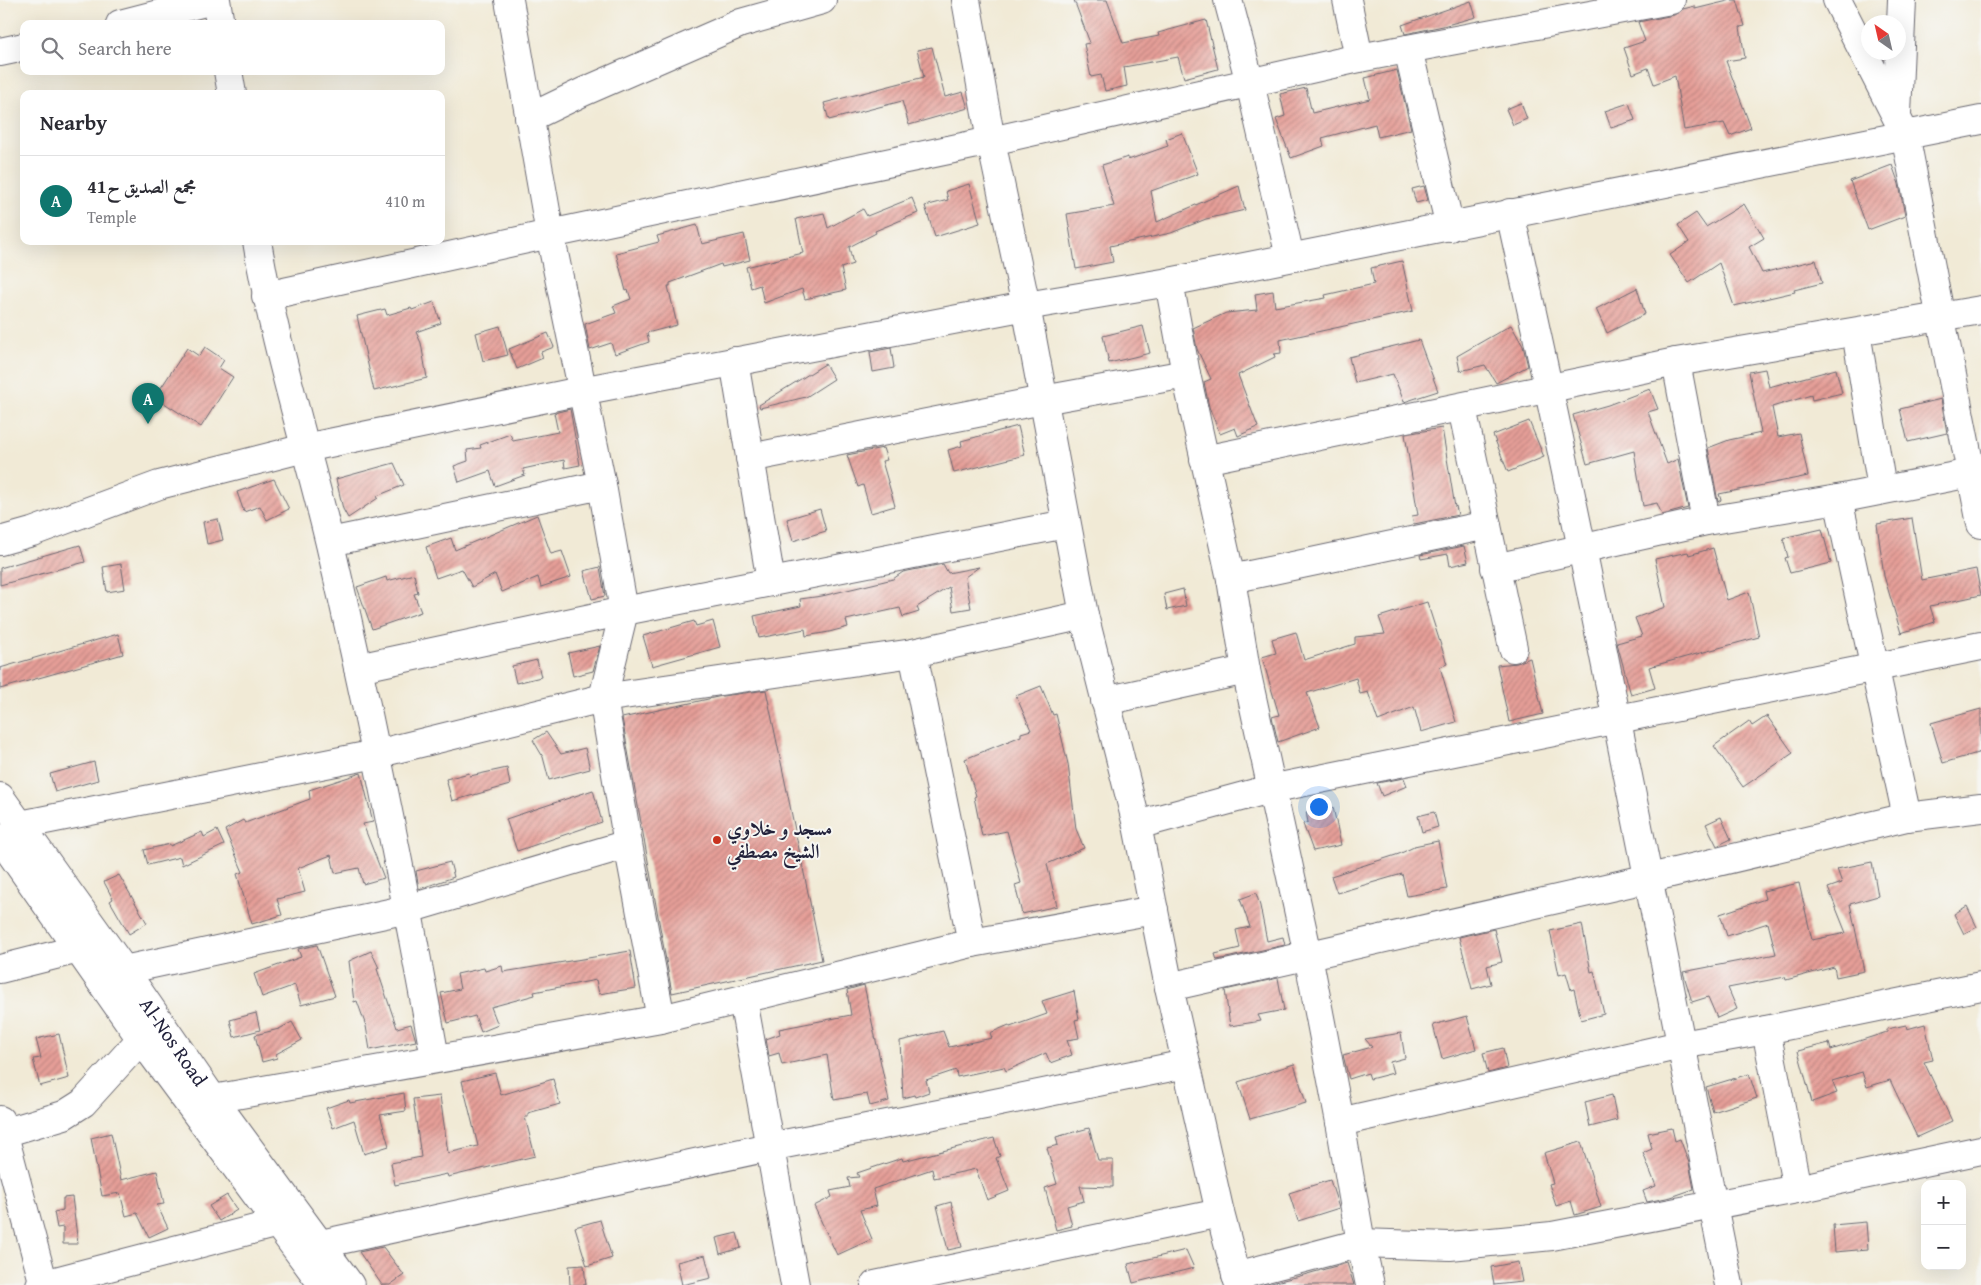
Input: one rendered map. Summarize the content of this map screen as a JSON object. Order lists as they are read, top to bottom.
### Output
{
  "streets": {
    "street": ["Al-Nos Road"]
  },
  "places": ["مسجد و خلاوي الشيخ مصطفي"],
  "north": "top left",
  "page": {
    "search": "Search here",
    "heading": "Nearby",
    "list": [
      {
        "mark": "A",
        "name": "مجمع الصديق ح41",
        "note": "Temple",
        "value": "410 m"
      }
    ],
    "pins": "A",
    "map_buttons": ["+", "−"]
  }
}
